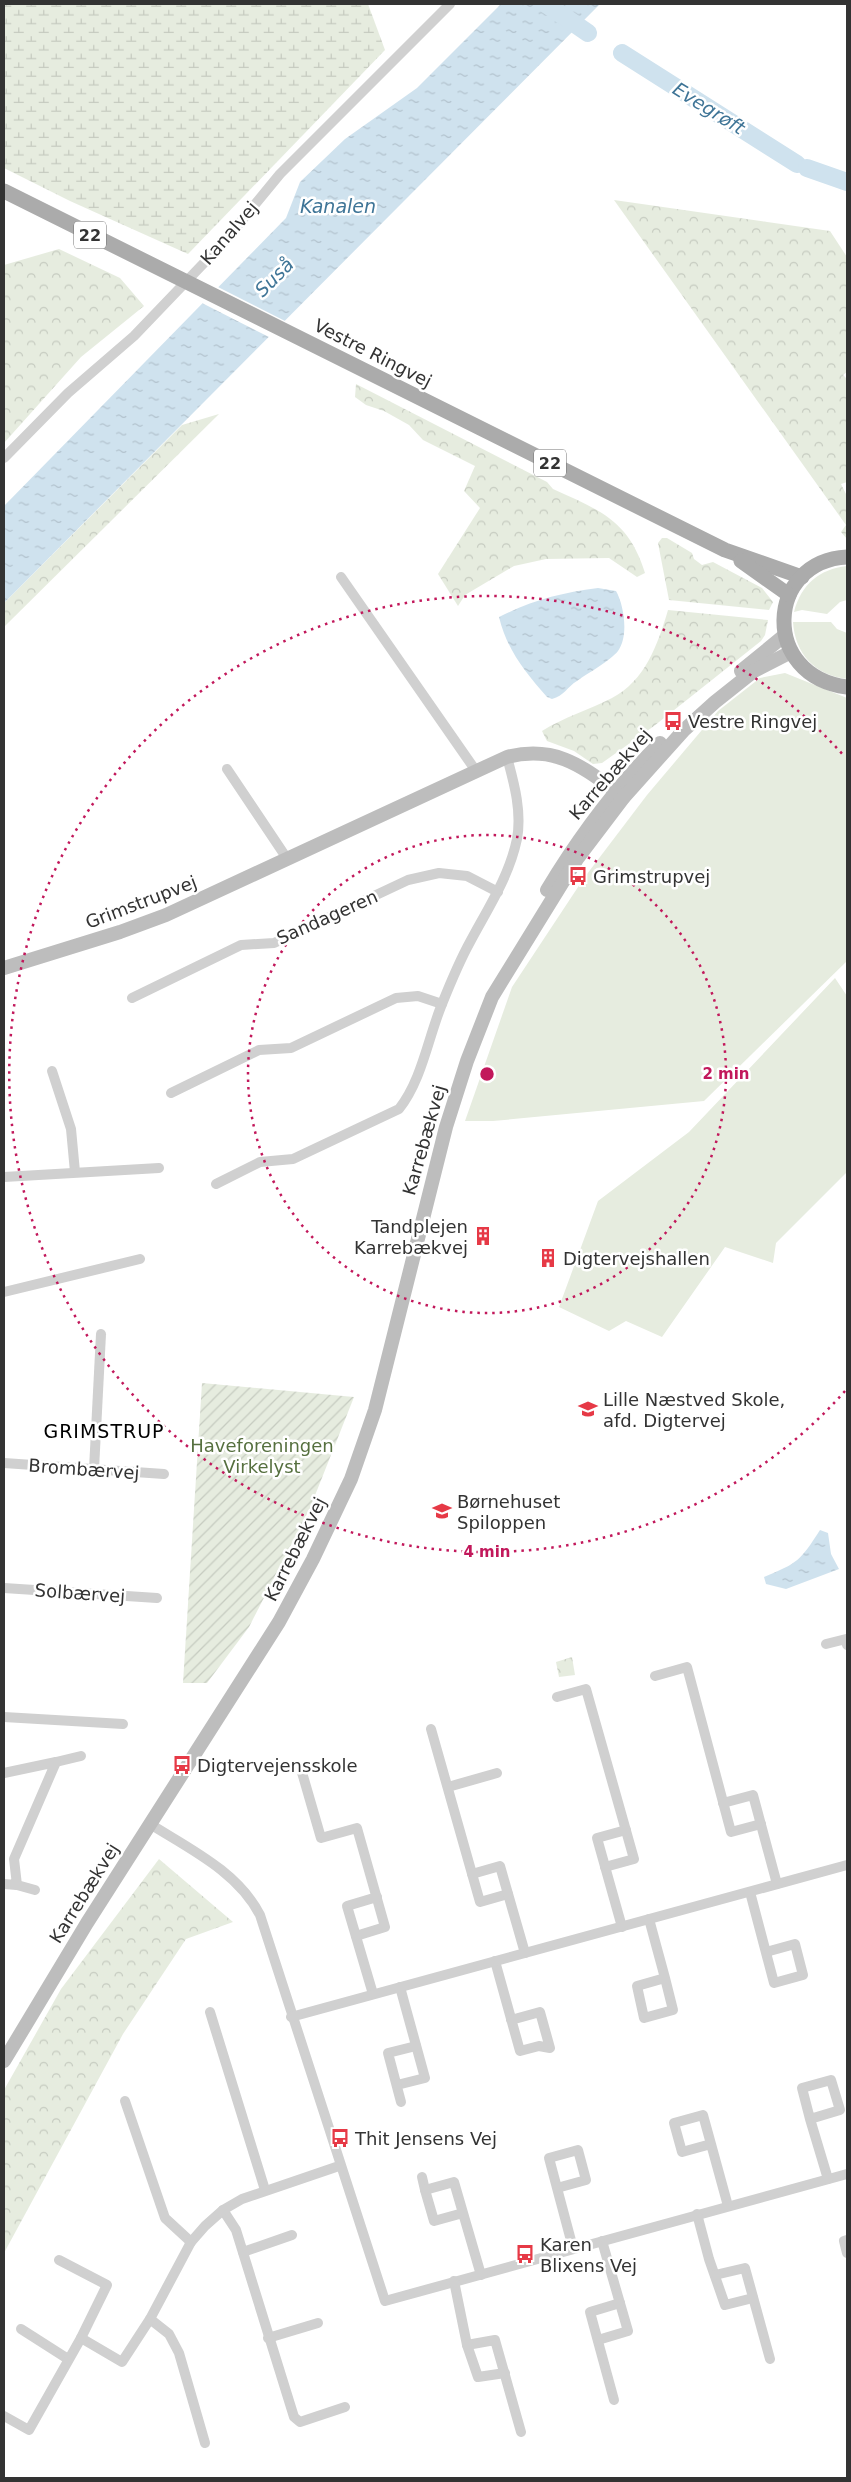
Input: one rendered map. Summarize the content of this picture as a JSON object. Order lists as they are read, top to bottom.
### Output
{
  "streets": {
    "main road": ["22", "Vestre Ringvej"],
    "street": [
      "Kanalvej",
      "Karrebækvej",
      "Grimstrupvej",
      "Sandageren",
      "Brombærvej",
      "Solbærvej"
    ]
  },
  "crossings": [
    ["Karrebækvej", "Grimstrupvej"]
  ],
  "districts": ["GRIMSTRUP"],
  "water": ["Evegrøft", "Kanalen", "Suså"],
  "parks": ["Haveforeningen Virkelyst"],
  "places": {
    "bus stop": [
      "Vestre Ringvej",
      "Grimstrupvej",
      "Digtervejensskole",
      "Thit Jensens Vej",
      "Karen Blixens Vej"
    ],
    "building": ["Tandplejen Karrebækvej", "Digtervejshallen"],
    "school or university": ["Lille Næstved Skole, afd. Digtervej", "Børnehuset Spiloppen"]
  },
  "rings": ["2 min", "4 min"]
}
